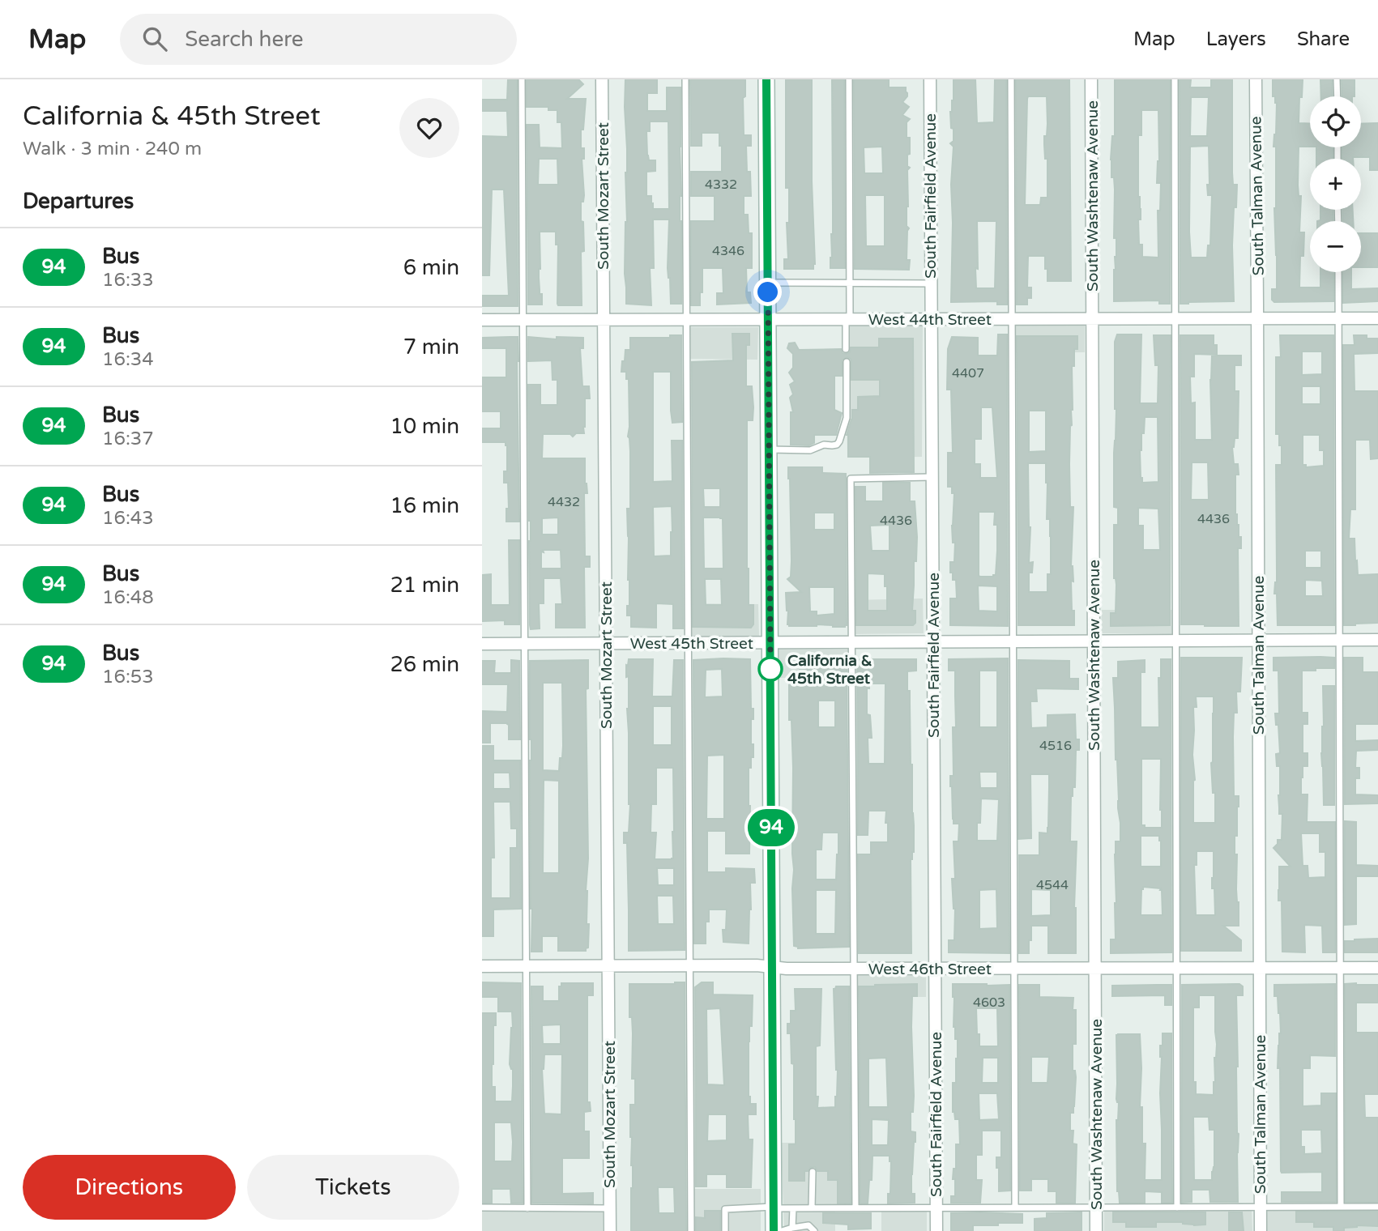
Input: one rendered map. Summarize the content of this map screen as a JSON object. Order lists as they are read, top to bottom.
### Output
{
  "streets": {
    "street": [
      "South Mozart Street",
      "South Fairfield Avenue",
      "South Washtenaw Avenue",
      "South Talman Avenue",
      "West 44th Street",
      "West 45th Street",
      "West 46th Street"
    ]
  },
  "crossings": [
    ["South Mozart Street", "West 44th Street"],
    ["South Mozart Street", "West 45th Street"],
    ["South Mozart Street", "West 46th Street"],
    ["South Fairfield Avenue", "West 44th Street"],
    ["South Fairfield Avenue", "West 45th Street"],
    ["South Fairfield Avenue", "West 46th Street"],
    ["South Washtenaw Avenue", "West 44th Street"],
    ["South Washtenaw Avenue", "West 45th Street"],
    ["South Washtenaw Avenue", "West 46th Street"],
    ["South Talman Avenue", "West 44th Street"],
    ["South Talman Avenue", "West 45th Street"],
    ["South Talman Avenue", "West 46th Street"]
  ],
  "places": ["California & 45th Street"],
  "lines": ["bus line 94"],
  "house_numbers": [
    "4332",
    "4346",
    "4407",
    "4432",
    "4436",
    "4436",
    "4516",
    "4544",
    "4603"
  ],
  "page": {
    "header": "Map",
    "search": "Search here",
    "nav": ["Map", "Layers", "Share"],
    "heading": [
      ["California & 45th Street", "Walk · 3 min · 240 m"],
      "Departures"
    ],
    "on_map": "94",
    "map_buttons": ["+", "−"],
    "list": [
      {
        "mark": "94",
        "name": "Bus",
        "note": "16:33",
        "value": "6 min"
      },
      {
        "mark": "94",
        "name": "Bus",
        "note": "16:34",
        "value": "7 min"
      },
      {
        "mark": "94",
        "name": "Bus",
        "note": "16:37",
        "value": "10 min"
      },
      {
        "mark": "94",
        "name": "Bus",
        "note": "16:43",
        "value": "16 min"
      },
      {
        "mark": "94",
        "name": "Bus",
        "note": "16:48",
        "value": "21 min"
      },
      {
        "mark": "94",
        "name": "Bus",
        "note": "16:53",
        "value": "26 min"
      }
    ],
    "buttons": ["Directions", "Tickets"]
  }
}
